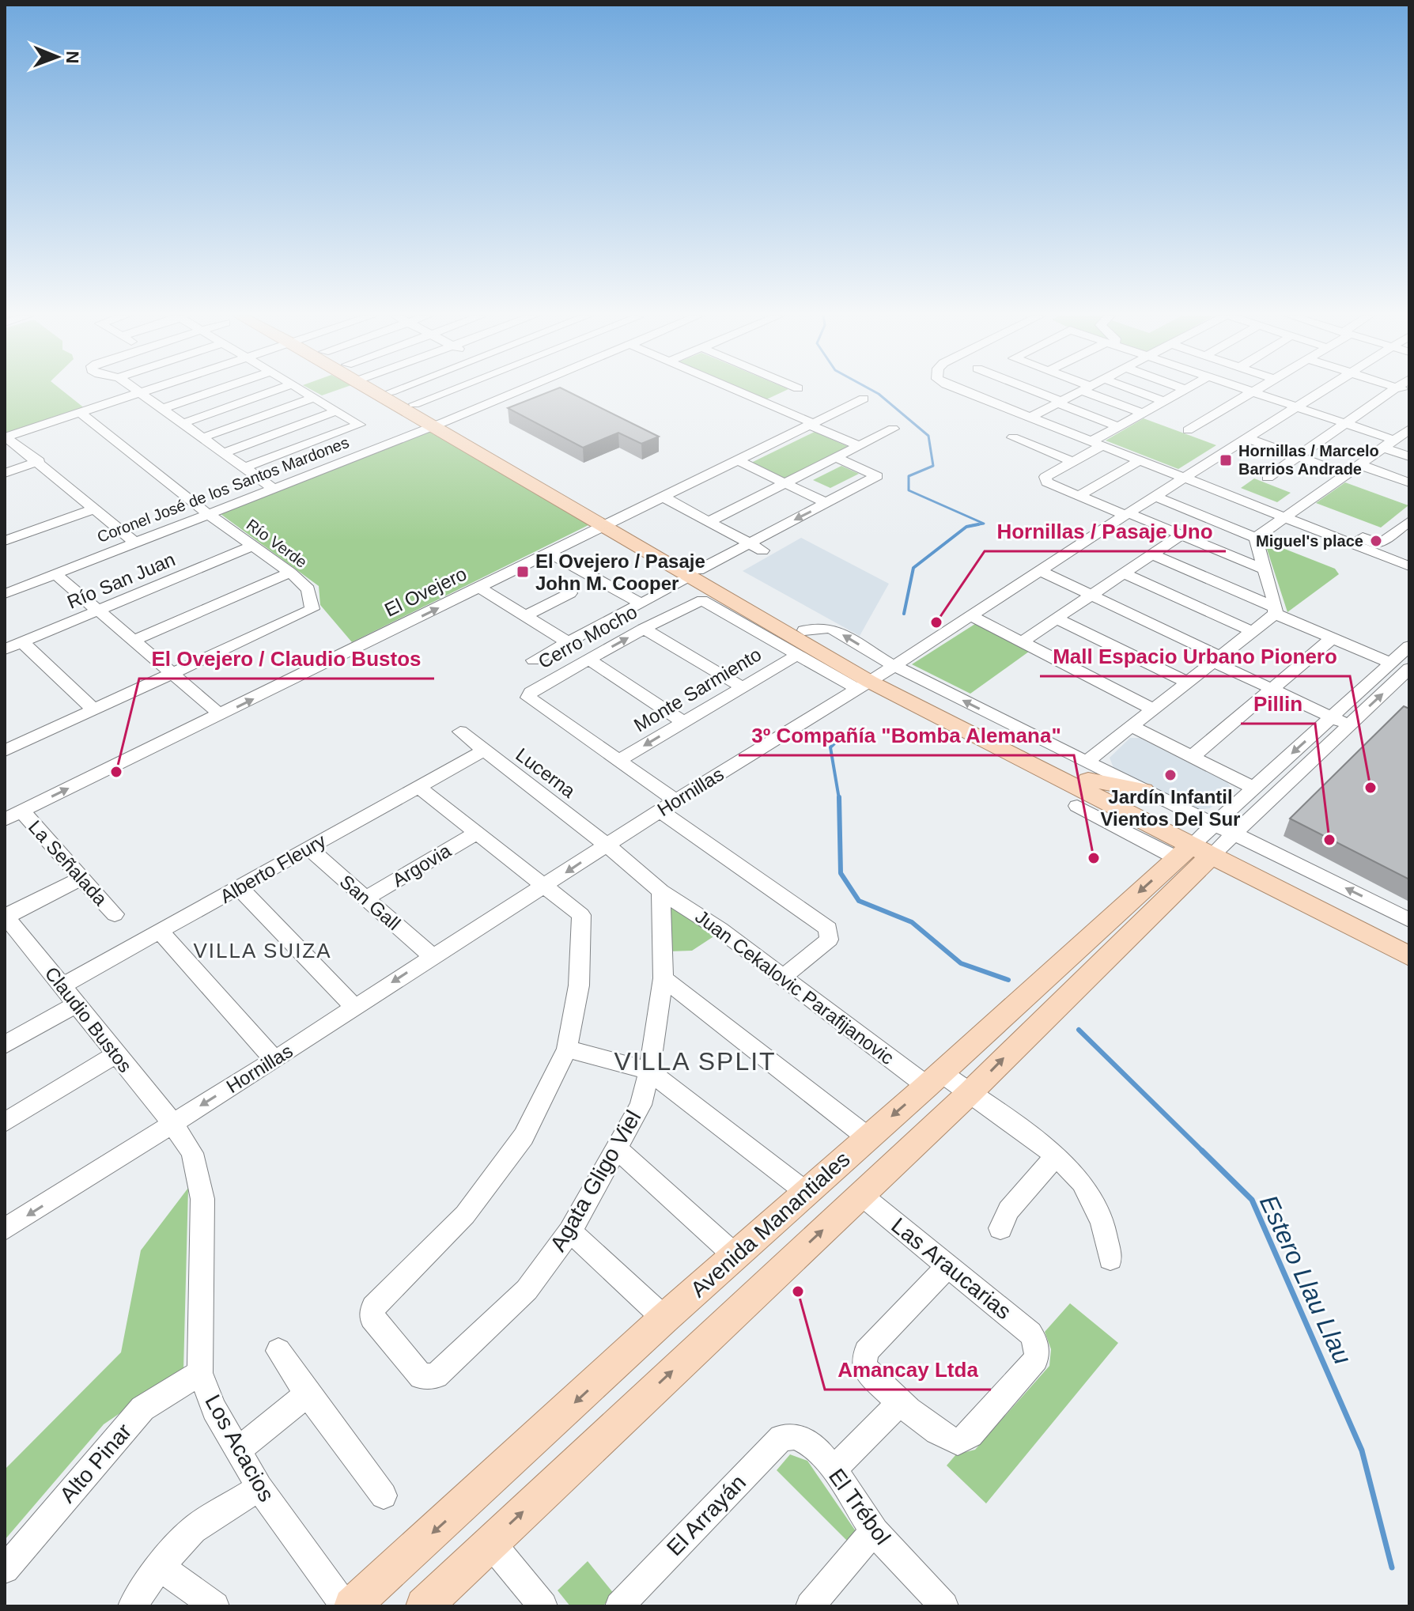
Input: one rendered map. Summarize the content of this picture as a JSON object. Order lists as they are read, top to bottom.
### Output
{
  "streets": {
    "main road": ["Avenida Manantiales"],
    "street": [
      "Coronel José de los Santos Mardones",
      "Río Verde",
      "Río San Juan",
      "El Ovejero",
      "Cerro Mocho",
      "Monte Sarmiento",
      "Lucerna",
      "Hornillas",
      "La Señalada",
      "Argovia",
      "Alberto Fleury",
      "San Gall",
      "Juan Cekalovic Parafijanovic",
      "Claudio Bustos",
      "Agata Gligo Viel",
      "Las Araucarias",
      "Los Acacios",
      "Alto Pinar",
      "El Trébol",
      "El Arrayán"
    ]
  },
  "crossings": [
    ["Coronel José de los Santos Mardones", "Río Verde"],
    ["Río Verde", "Río San Juan"],
    ["El Ovejero", "La Señalada"],
    ["Cerro Mocho", "Monte Sarmiento"],
    ["Lucerna", "Hornillas"],
    ["Lucerna", "Alberto Fleury"],
    ["Hornillas", "San Gall"],
    ["Hornillas", "Claudio Bustos"],
    ["Hornillas", "Los Acacios"],
    ["Argovia", "San Gall"],
    ["Alberto Fleury", "San Gall"],
    ["Alberto Fleury", "Claudio Bustos"],
    ["Juan Cekalovic Parafijanovic", "Agata Gligo Viel"],
    ["Juan Cekalovic Parafijanovic", "Avenida Manantiales"],
    ["Claudio Bustos", "Los Acacios"],
    ["Avenida Manantiales", "Las Araucarias"],
    ["Los Acacios", "Alto Pinar"],
    ["El Trébol", "El Arrayán"]
  ],
  "districts": ["VILLA SUIZA", "VILLA SPLIT"],
  "water": ["Estero Llau Llau"],
  "places": {
    "transit": ["Hornillas / Marcelo Barrios Andrade", "El Ovejero / Pasaje John M. Cooper"],
    "other": [
      "Miguel's place",
      "Hornillas / Pasaje Uno",
      "El Ovejero / Claudio Bustos",
      "Jardín Infantil Vientos Del Sur",
      "Mall Espacio Urbano Pionero",
      "Pillin",
      "3º Compañía \"Bomba Alemana\"",
      "Amancay Ltda"
    ]
  },
  "north": "right"
}
